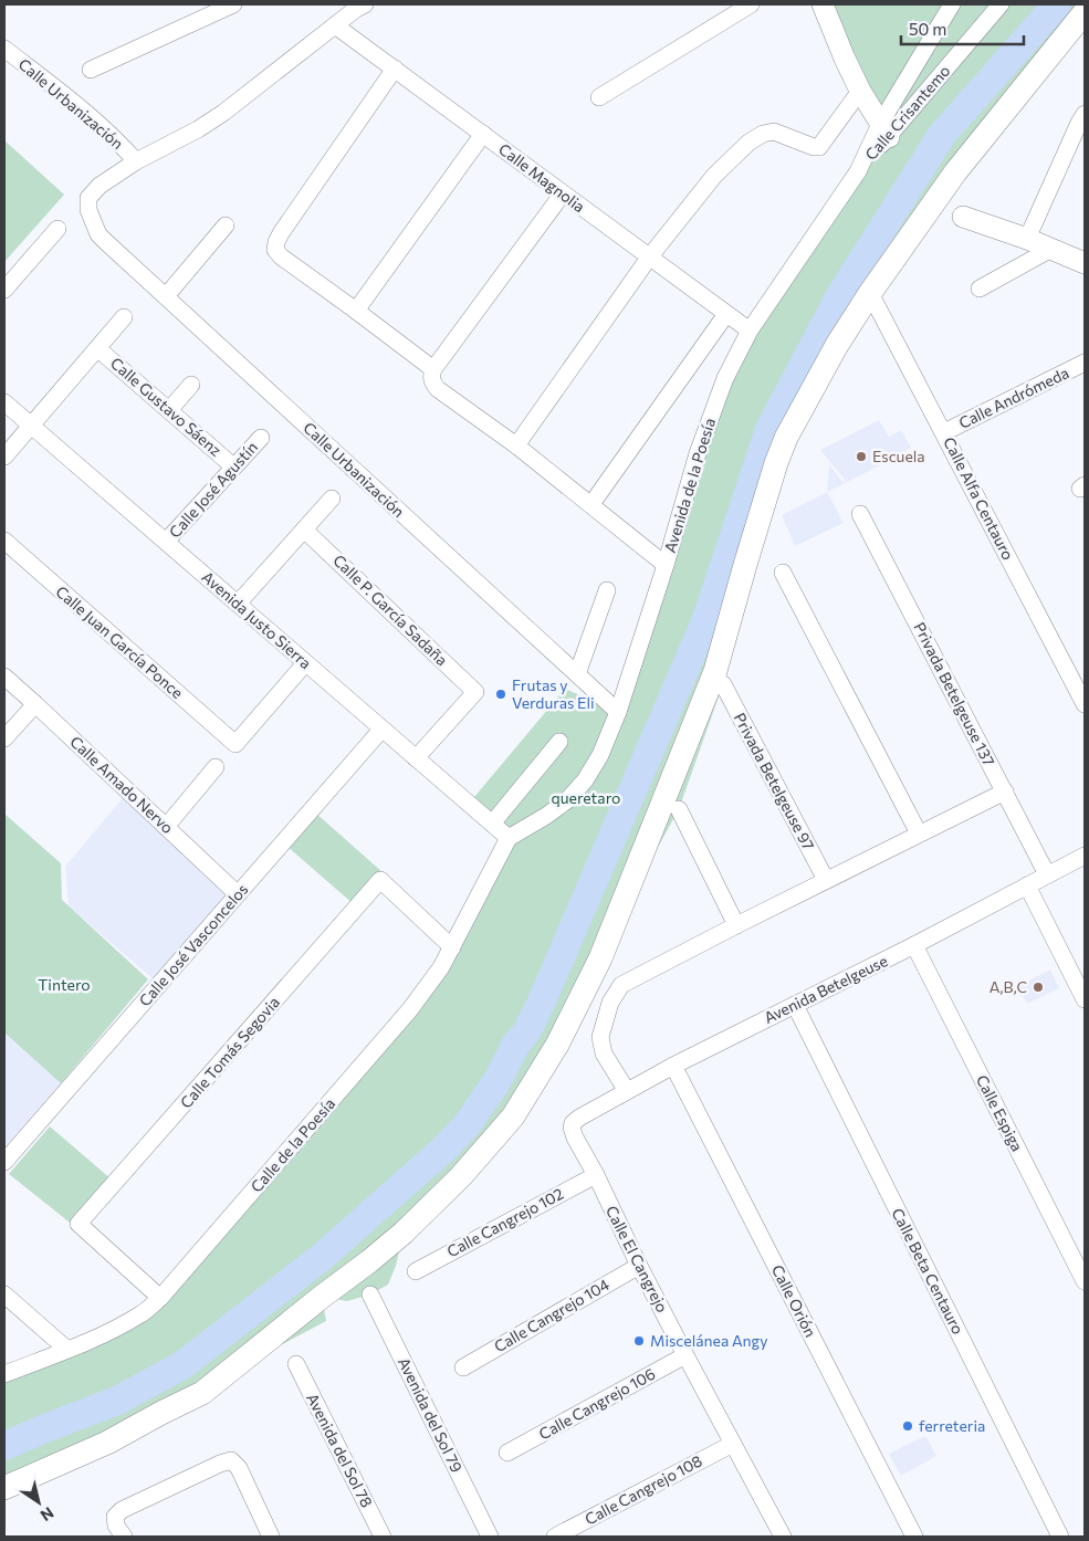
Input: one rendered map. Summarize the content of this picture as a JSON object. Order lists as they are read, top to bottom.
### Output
{
  "streets": {
    "street": [
      "Calle Urbanización",
      "Calle Crisantemo",
      "Calle Magnolia",
      "Calle Andrómeda",
      "Calle Gustavo Sáenz",
      "Avenida de la Poesía",
      "Calle José Agustín",
      "Calle Alfa Centauro",
      "Calle P. García Sadaña",
      "Avenida Justo Sierra",
      "Calle Juan García Ponce",
      "Privada Betelgeuse 137",
      "Privada Betelgeuse 97",
      "Calle Amado Nervo",
      "Calle José Vasconcelos",
      "Avenida Betelgeuse",
      "Calle Tomás Segovia",
      "Calle Espiga",
      "Calle de la Poesía",
      "Calle Cangrejo 102",
      "Calle El Cangrejo",
      "Calle Beta Centauro",
      "Calle Orión",
      "Calle Cangrejo 104",
      "Calle Cangrejo 106",
      "Avenida del Sol 79",
      "Avenida del Sol 78",
      "Calle Cangrejo 108"
    ]
  },
  "crossings": [
    ["Calle Urbanización", "Avenida de la Poesía"],
    ["Calle Crisantemo", "Avenida de la Poesía"],
    ["Calle Magnolia", "Avenida de la Poesía"],
    ["Calle Andrómeda", "Calle Alfa Centauro"],
    ["Calle Gustavo Sáenz", "Calle José Agustín"],
    ["Avenida de la Poesía", "Avenida Justo Sierra"],
    ["Avenida de la Poesía", "Calle de la Poesía"],
    ["Calle José Agustín", "Avenida Justo Sierra"],
    ["Calle P. García Sadaña", "Avenida Justo Sierra"],
    ["Avenida Justo Sierra", "Calle Juan García Ponce"],
    ["Avenida Justo Sierra", "Calle José Vasconcelos"],
    ["Avenida Justo Sierra", "Calle de la Poesía"],
    ["Privada Betelgeuse 137", "Avenida Betelgeuse"],
    ["Calle Amado Nervo", "Calle José Vasconcelos"],
    ["Avenida Betelgeuse", "Calle Espiga"],
    ["Avenida Betelgeuse", "Calle El Cangrejo"],
    ["Avenida Betelgeuse", "Calle Beta Centauro"],
    ["Avenida Betelgeuse", "Calle Orión"],
    ["Calle Tomás Segovia", "Calle de la Poesía"],
    ["Calle Cangrejo 102", "Calle El Cangrejo"],
    ["Calle El Cangrejo", "Calle Cangrejo 104"],
    ["Calle El Cangrejo", "Calle Cangrejo 106"],
    ["Calle El Cangrejo", "Calle Cangrejo 108"]
  ],
  "parks": ["queretaro", "Tintero"],
  "places": [
    "Escuela",
    "Frutas y Verduras Eli",
    "A,B,C",
    "Miscelánea Angy",
    "ferreteria"
  ],
  "scale_bar": "50 m",
  "north": "bottom right"
}
